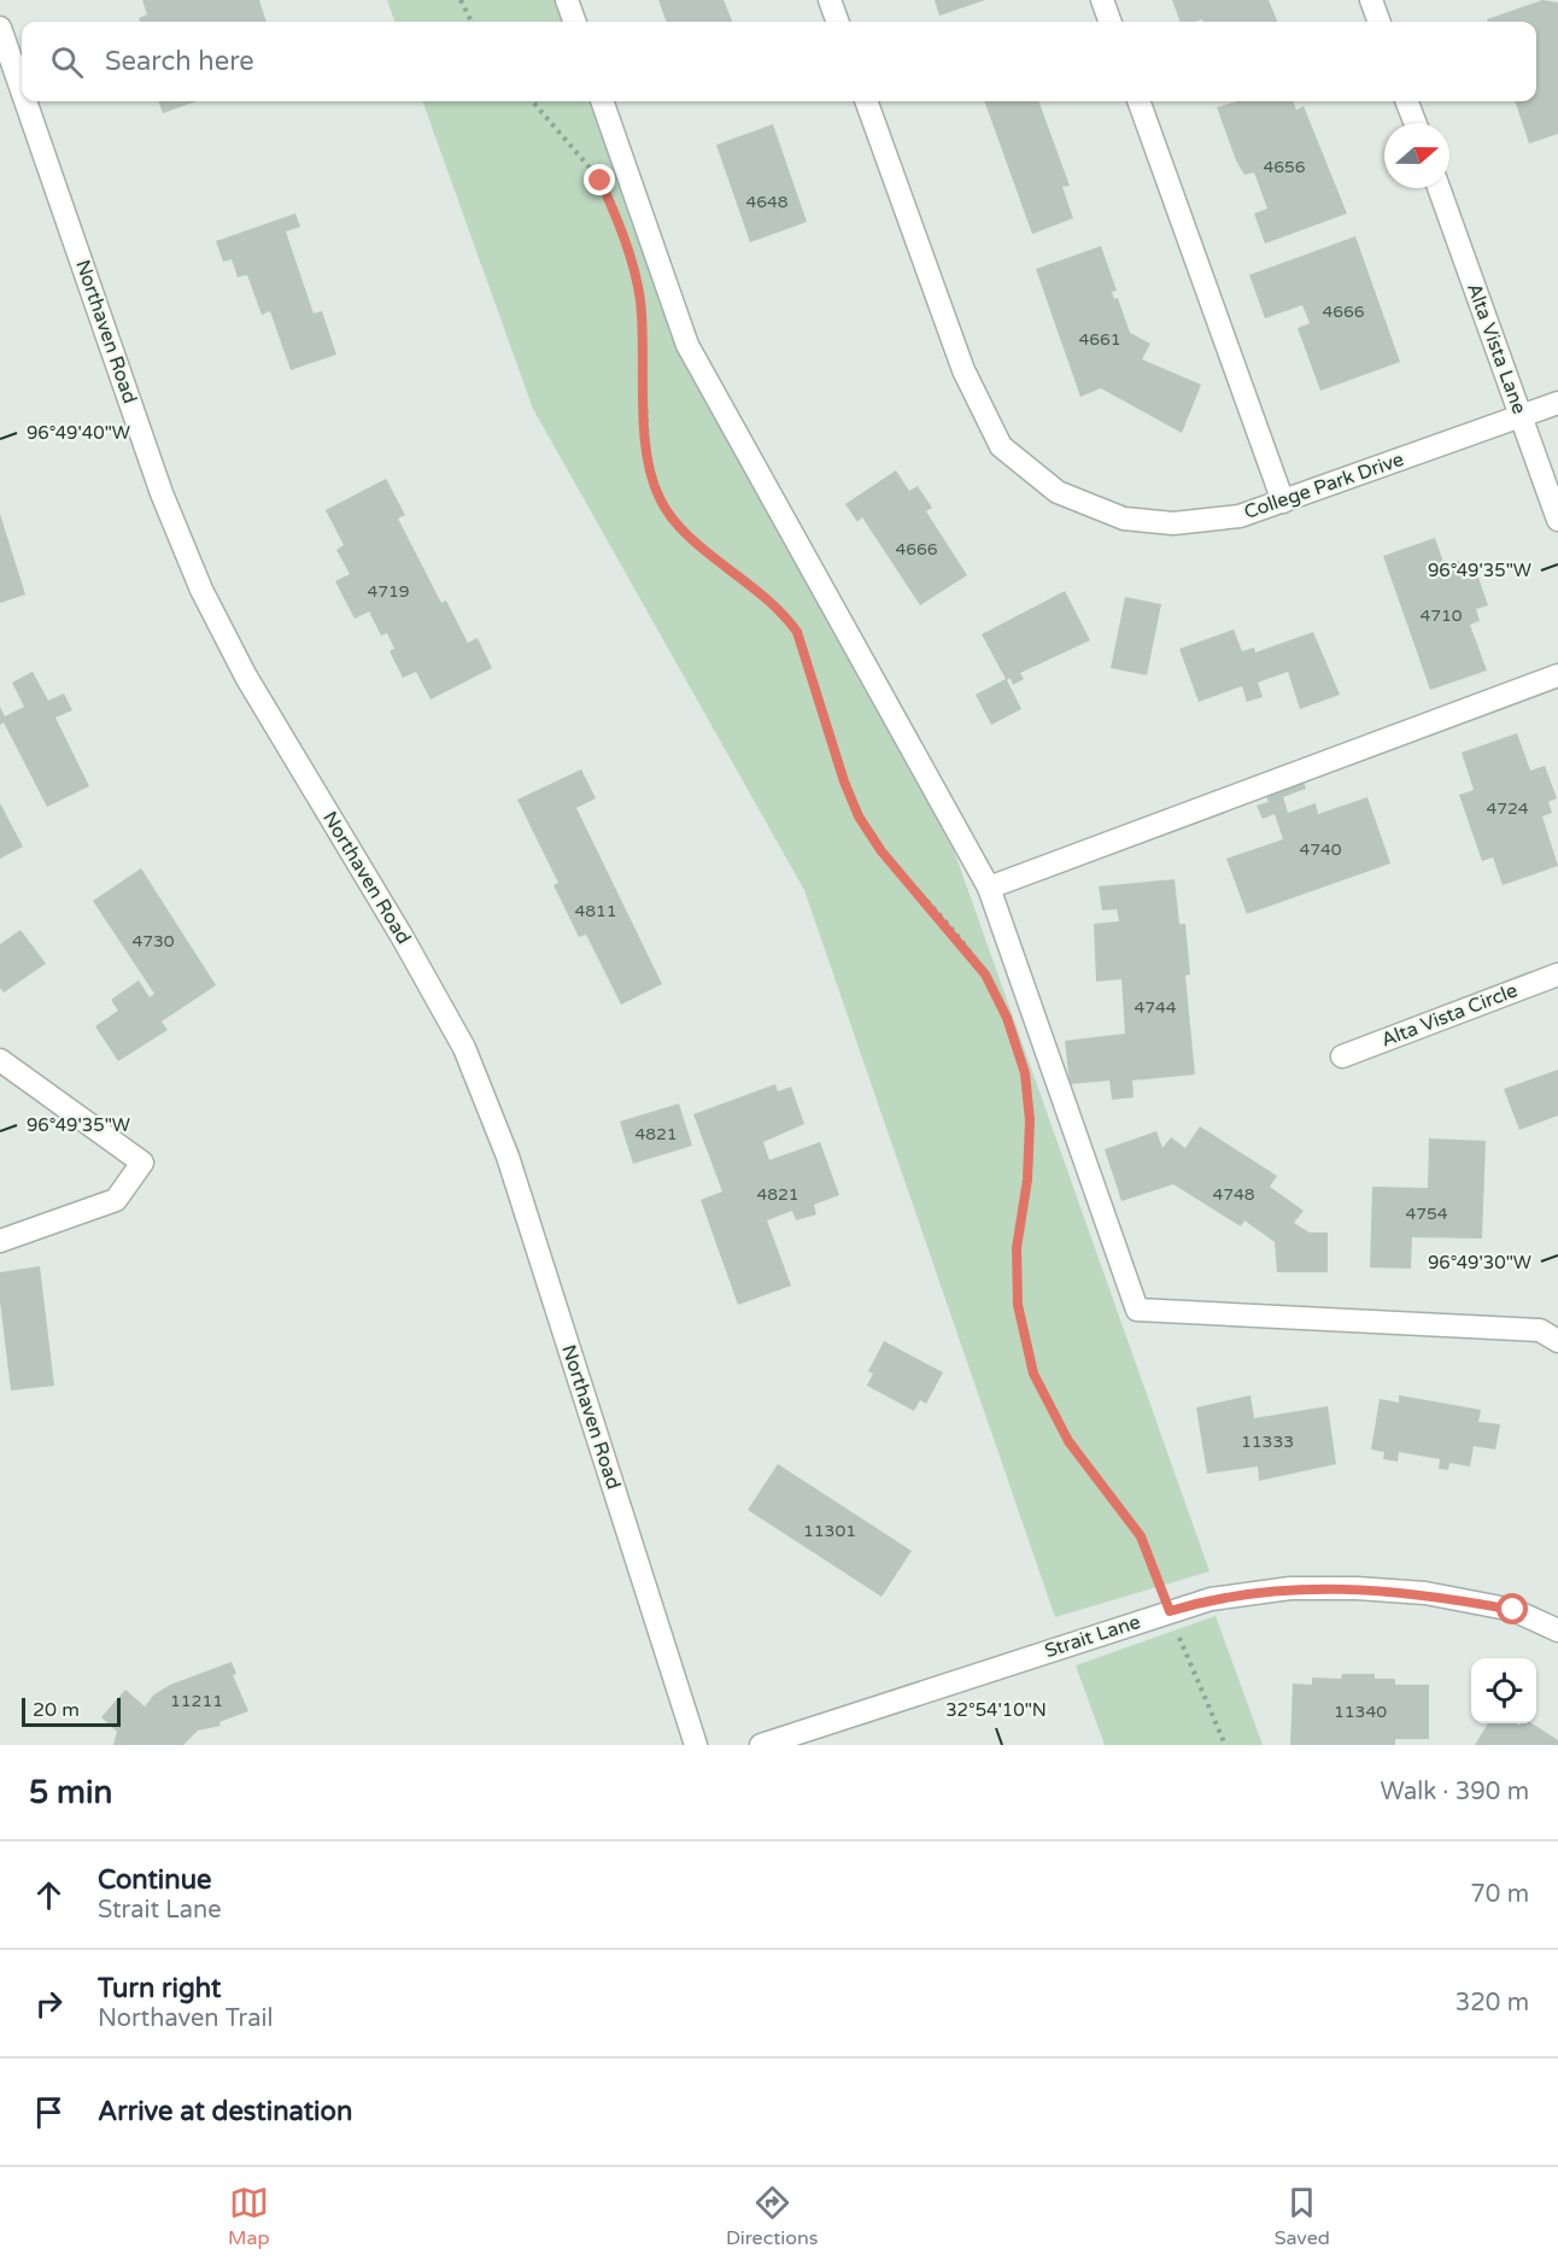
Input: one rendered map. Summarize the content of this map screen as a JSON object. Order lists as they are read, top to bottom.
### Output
{
  "streets": {
    "street": [
      "Northaven Road",
      "Alta Vista Lane",
      "College Park Drive",
      "Alta Vista Circle",
      "Strait Lane"
    ]
  },
  "crossings": [
    ["Alta Vista Lane", "College Park Drive"]
  ],
  "house_numbers": [
    "4656",
    "4648",
    "4666",
    "4661",
    "4666",
    "4719",
    "4710",
    "4724",
    "4740",
    "4811",
    "4730",
    "4744",
    "4821",
    "4821",
    "4748",
    "4754",
    "11333",
    "11301",
    "11211",
    "11340"
  ],
  "scale_bar": "20 m",
  "north": "right",
  "page": {
    "search": "Search here",
    "scale": "20 m",
    "heading": ["5 min", "Walk · 390 m"],
    "list": [
      ["Continue", "Strait Lane", "70 m"],
      ["Turn right", "Northaven Trail", "320 m"],
      "Arrive at destination"
    ],
    "nav": ["Map", "Directions", "Saved"]
  },
  "coordinates": [
    "96°49'40\"W",
    "96°49'35\"W",
    "96°49'30\"W",
    "32°54'10\"N"
  ]
}
